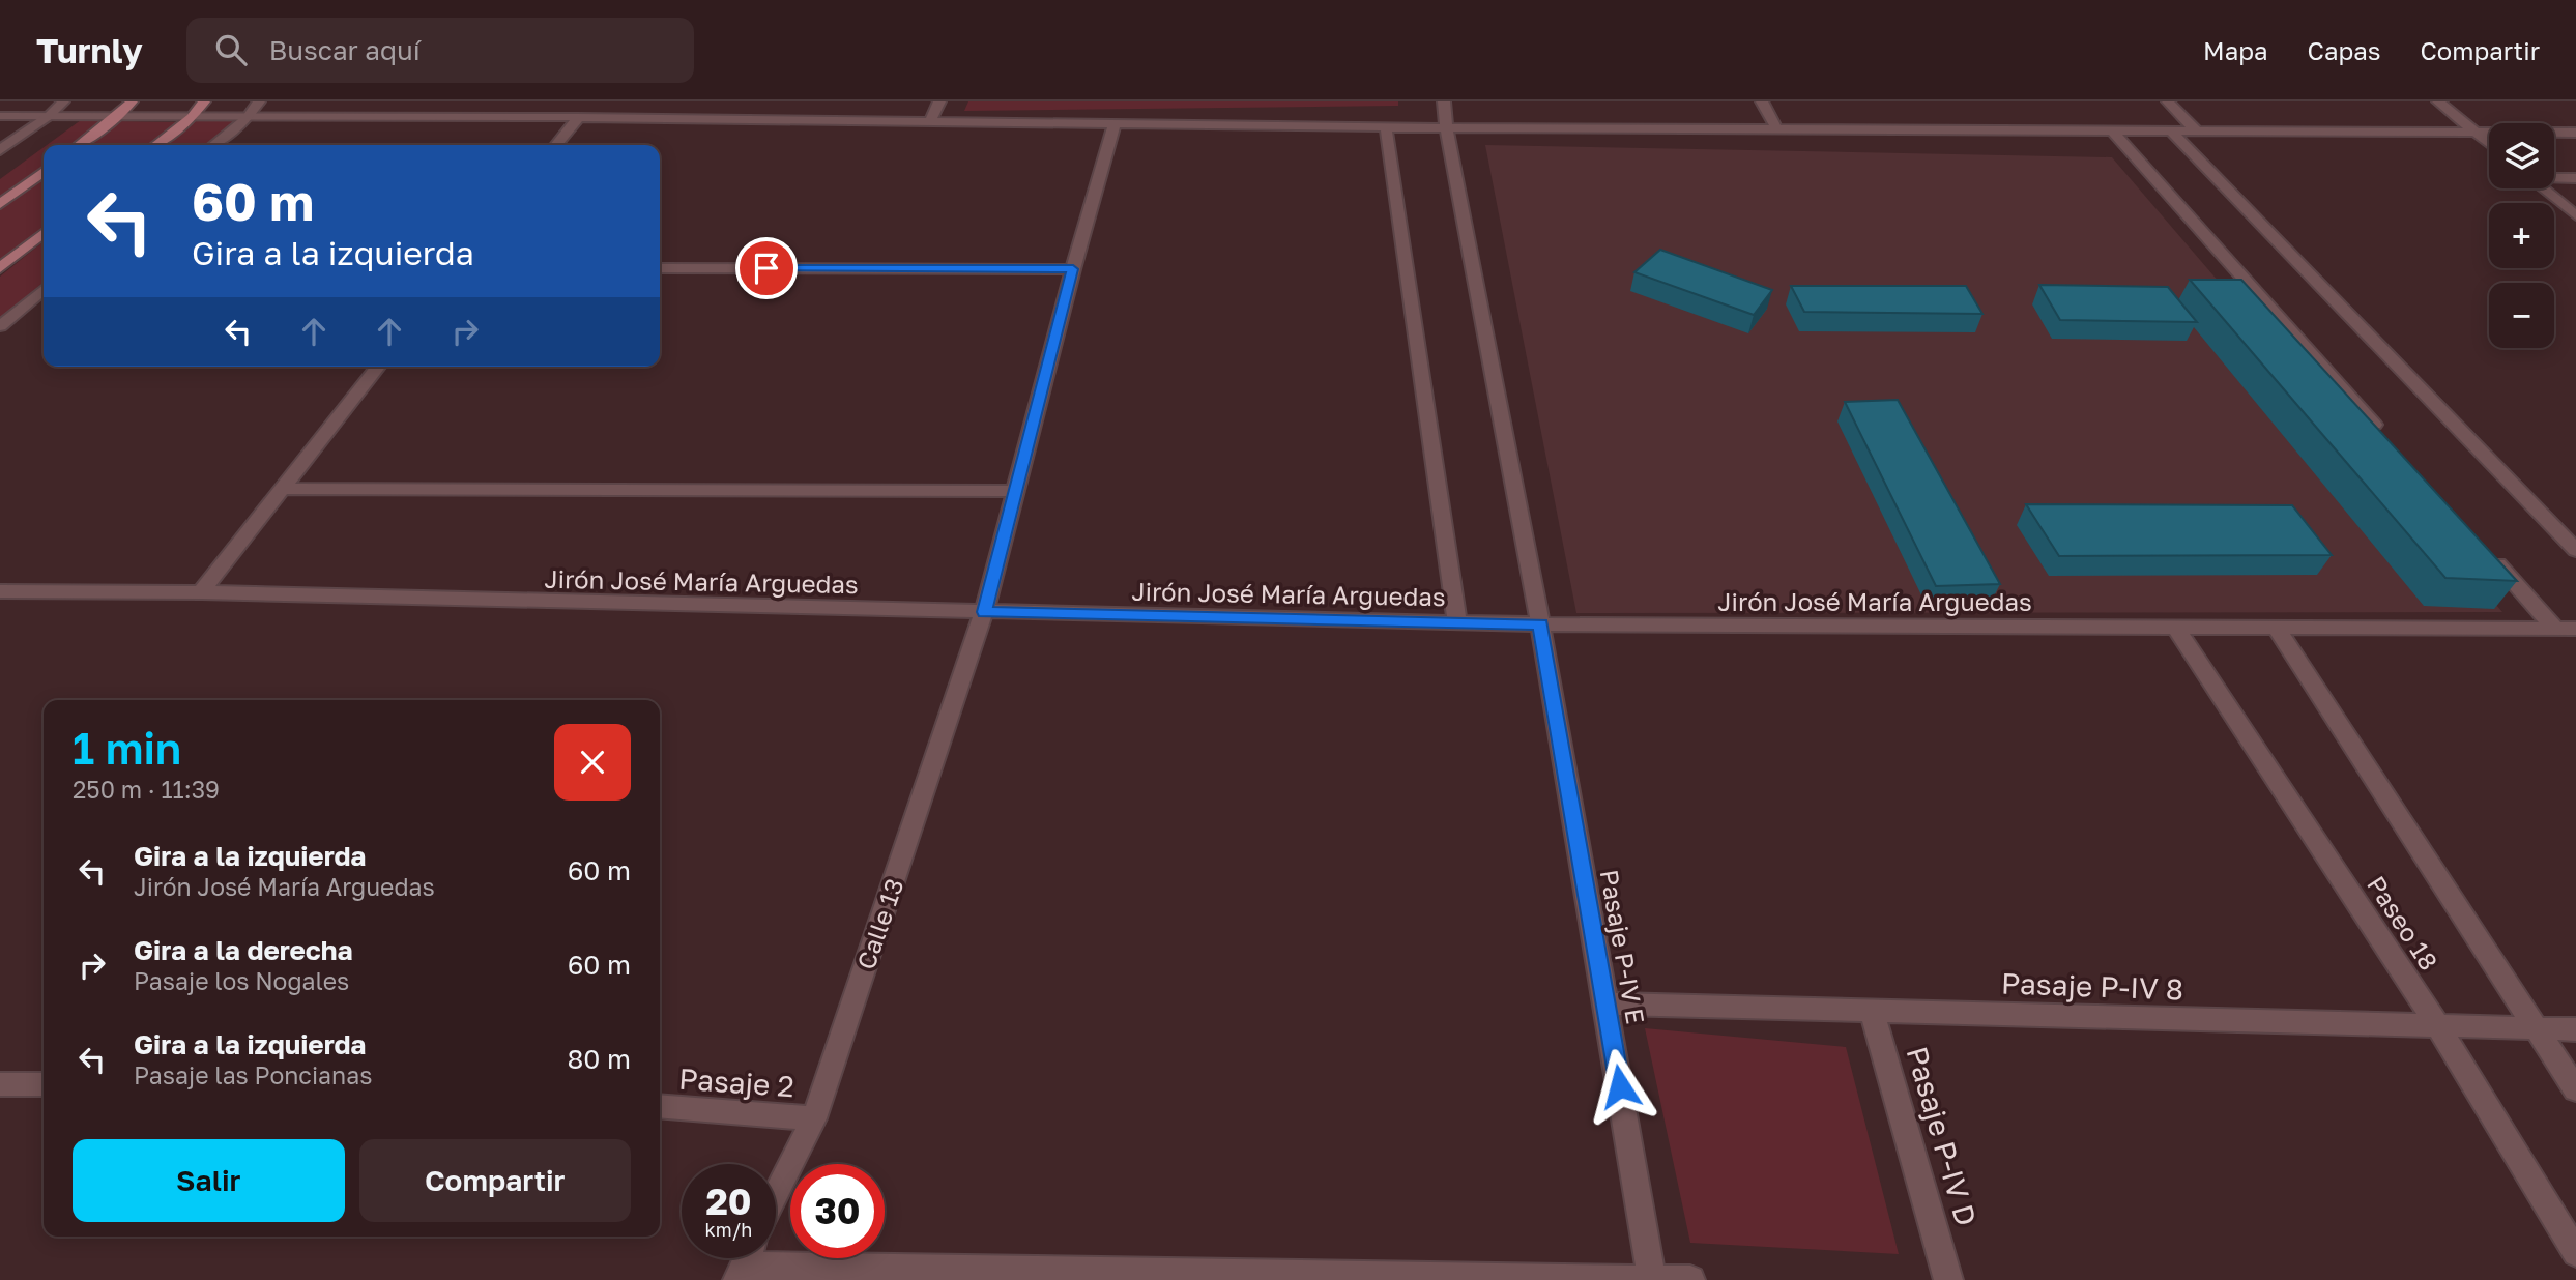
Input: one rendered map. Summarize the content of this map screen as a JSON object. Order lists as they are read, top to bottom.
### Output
{
  "streets": {
    "street": [
      "Jirón José María Arguedas",
      "Paseo 18",
      "Calle 13",
      "Pasaje P-IV E",
      "Pasaje P-IV 8",
      "Pasaje 2",
      "Pasaje P-IV D"
    ]
  },
  "crossings": [
    ["Jirón José María Arguedas", "Paseo 18"],
    ["Jirón José María Arguedas", "Calle 13"],
    ["Jirón José María Arguedas", "Pasaje P-IV E"],
    ["Paseo 18", "Pasaje P-IV 8"],
    ["Calle 13", "Pasaje 2"],
    ["Pasaje P-IV E", "Pasaje P-IV 8"],
    ["Pasaje P-IV 8", "Pasaje P-IV D"]
  ],
  "page": {
    "header": "Turnly",
    "search": "Buscar aquí",
    "nav": ["Mapa", "Capas", "Compartir"],
    "map_buttons": ["+", "−"],
    "turn": ["60 m", "Gira a la izquierda"],
    "heading": ["1 min", "250 m · 11:39"],
    "list": [
      {
        "name": "Gira a la izquierda",
        "note": "Jirón José María Arguedas",
        "value": "60 m"
      },
      {
        "name": "Gira a la derecha",
        "note": "Pasaje los Nogales",
        "value": "60 m"
      },
      {
        "name": "Gira a la izquierda",
        "note": "Pasaje las Poncianas",
        "value": "80 m"
      }
    ],
    "buttons": ["Salir", "Compartir"],
    "speed": "20 km/h",
    "limit": "30"
  }
}
